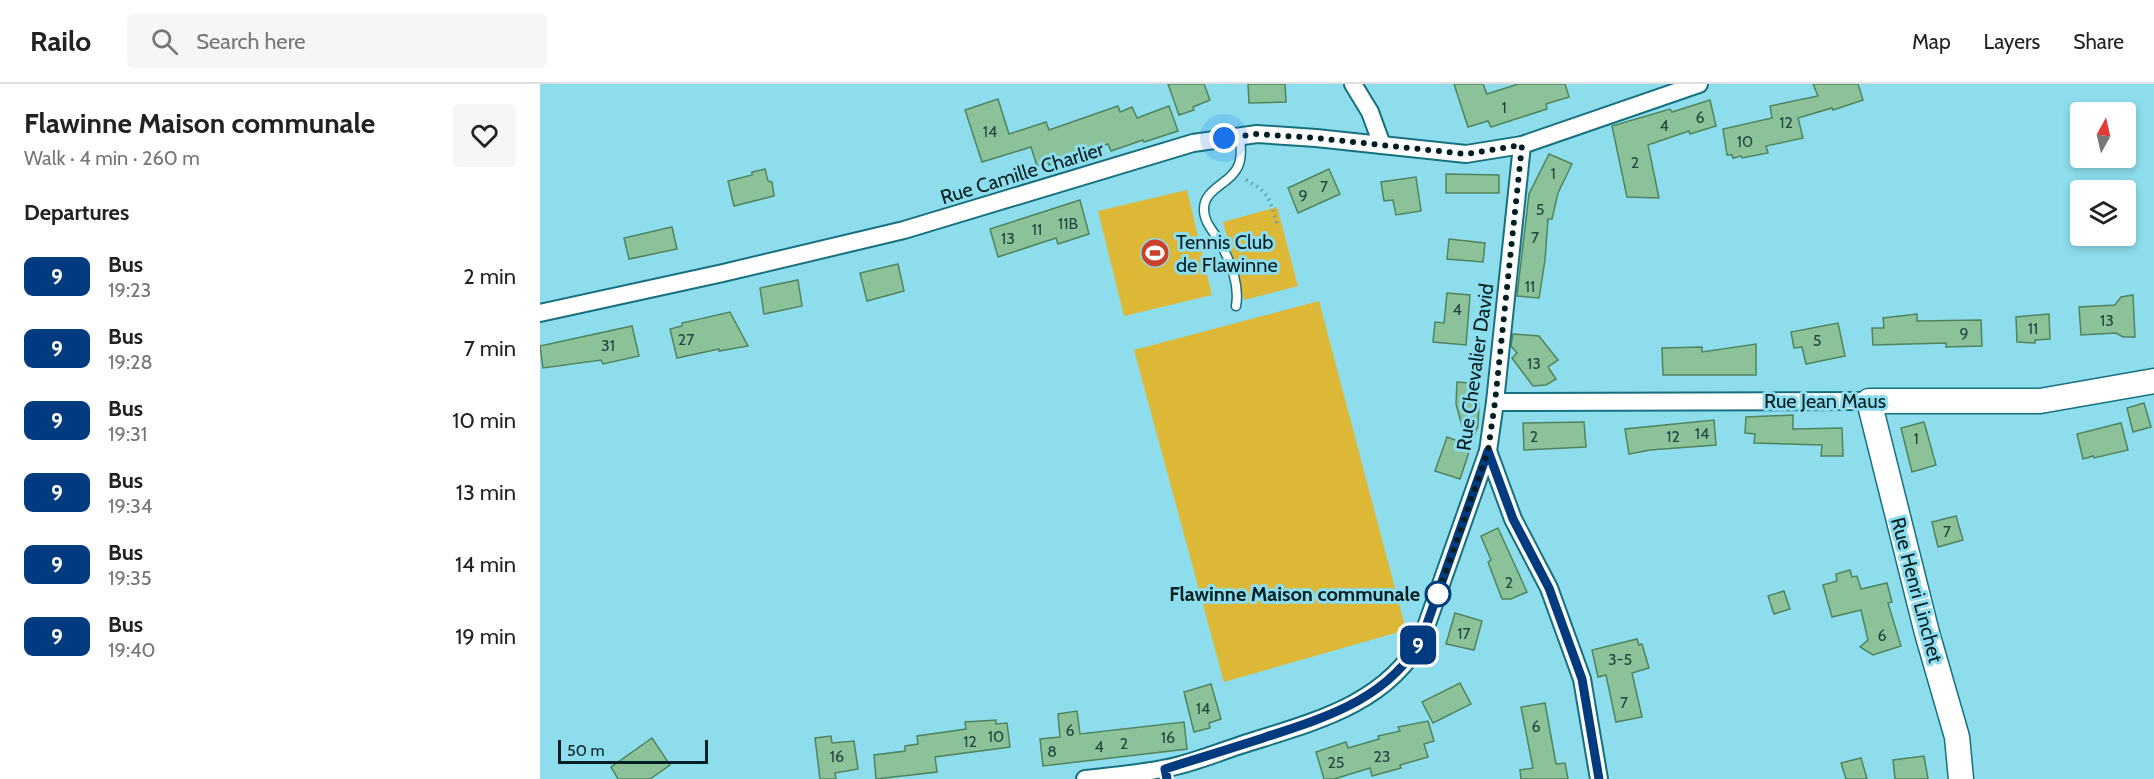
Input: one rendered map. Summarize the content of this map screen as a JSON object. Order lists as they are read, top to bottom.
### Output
{
  "streets": {
    "street": [
      "Rue Camille Charlier",
      "Rue Chevalier David",
      "Rue Jean Maus",
      "Rue Henri Linchet"
    ]
  },
  "crossings": [
    ["Rue Camille Charlier", "Rue Chevalier David"],
    ["Rue Chevalier David", "Rue Jean Maus"],
    ["Rue Jean Maus", "Rue Henri Linchet"]
  ],
  "places": {
    "sports": ["Tennis Club de Flawinne"],
    "other": ["Flawinne Maison communale"]
  },
  "lines": ["bus line 9"],
  "house_numbers": [
    "1",
    "6",
    "12",
    "4",
    "14",
    "10",
    "2",
    "1",
    "7",
    "9",
    "5",
    "11B",
    "11",
    "7",
    "13",
    "11",
    "4",
    "13",
    "11",
    "9",
    "27",
    "5",
    "31",
    "13",
    "14",
    "2",
    "12",
    "1",
    "7",
    "2",
    "17",
    "6",
    "3-5",
    "7",
    "14",
    "6",
    "6",
    "10",
    "16",
    "12",
    "2",
    "4",
    "8",
    "16",
    "23",
    "25"
  ],
  "scale_bar": "50 m",
  "north": "top",
  "page": {
    "header": "Railo",
    "search": "Search here",
    "nav": ["Map", "Layers", "Share"],
    "heading": [
      ["Flawinne Maison communale", "Walk · 4 min · 260 m"],
      "Departures"
    ],
    "on_map": "9",
    "list": [
      {
        "mark": "9",
        "name": "Bus",
        "note": "19:23",
        "value": "2 min"
      },
      {
        "mark": "9",
        "name": "Bus",
        "note": "19:28",
        "value": "7 min"
      },
      {
        "mark": "9",
        "name": "Bus",
        "note": "19:31",
        "value": "10 min"
      },
      {
        "mark": "9",
        "name": "Bus",
        "note": "19:34",
        "value": "13 min"
      },
      {
        "mark": "9",
        "name": "Bus",
        "note": "19:35",
        "value": "14 min"
      },
      {
        "mark": "9",
        "name": "Bus",
        "note": "19:40",
        "value": "19 min"
      }
    ],
    "scale": "50 m"
  }
}
